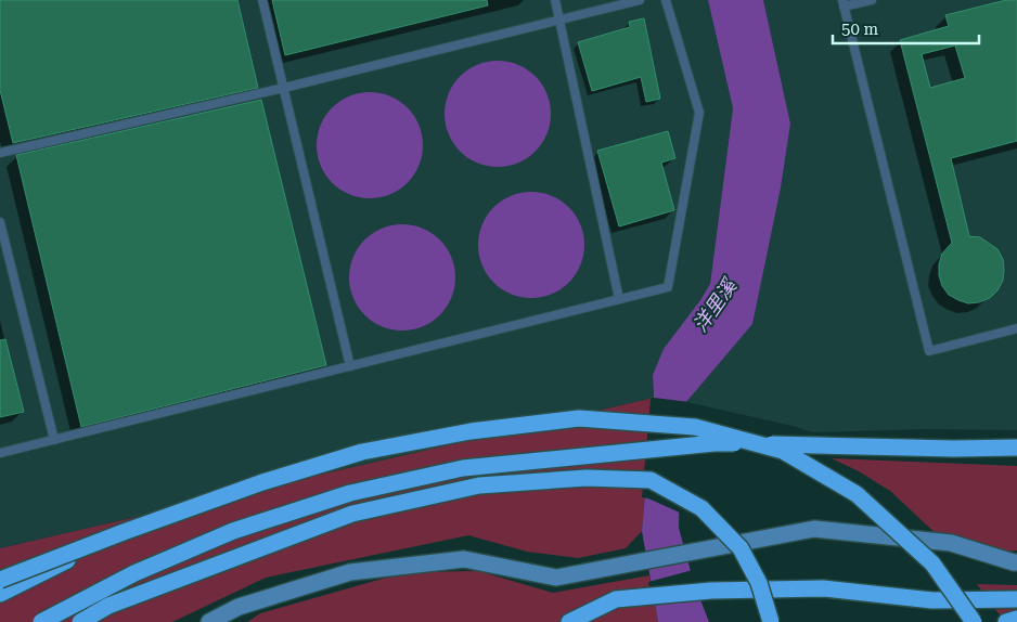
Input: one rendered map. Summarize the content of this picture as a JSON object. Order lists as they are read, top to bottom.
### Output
{
  "water": ["洋里溪"],
  "scale_bar": "50 m"
}
